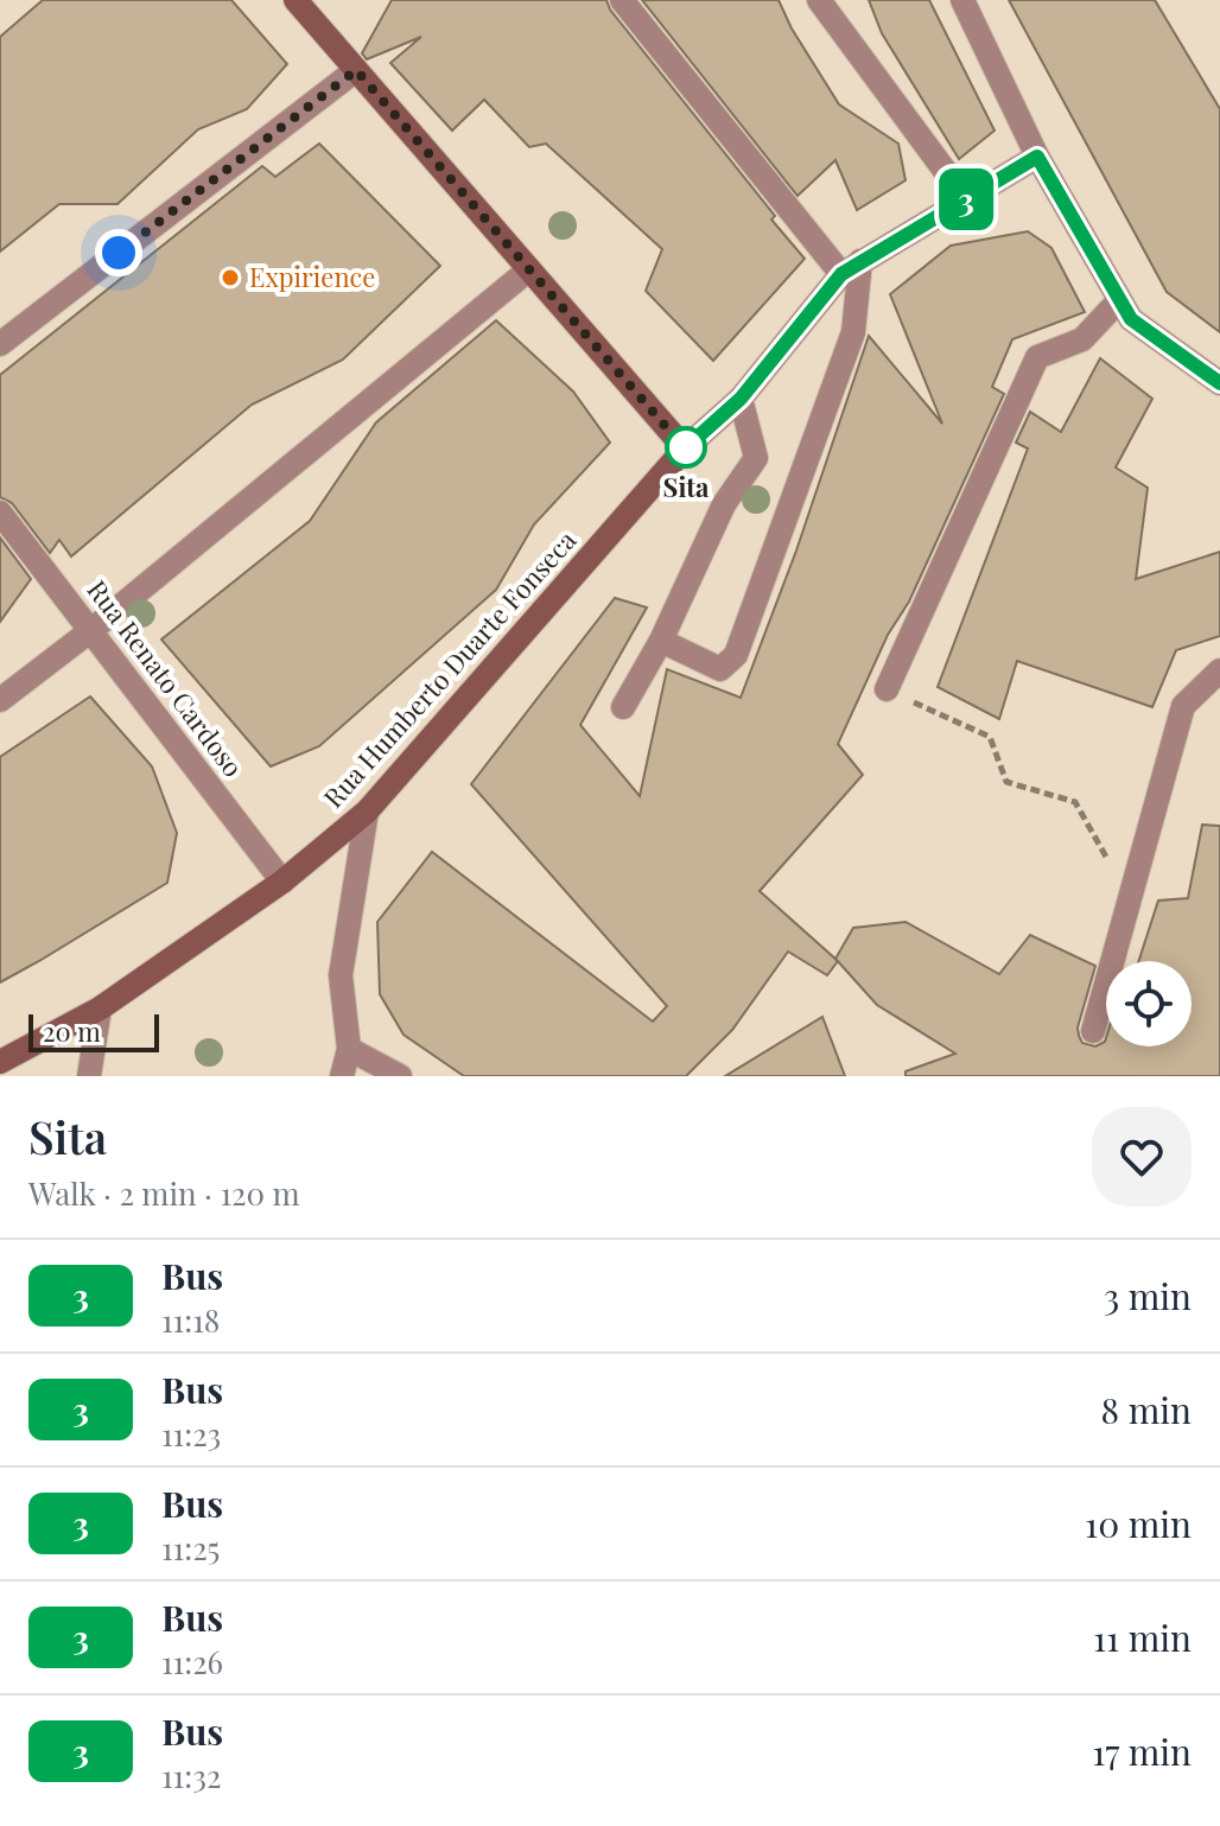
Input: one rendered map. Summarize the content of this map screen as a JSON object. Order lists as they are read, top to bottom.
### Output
{
  "streets": {
    "street": ["Rua Humberto Duarte Fonseca", "Rua Renato Cardoso"]
  },
  "crossings": [
    ["Rua Humberto Duarte Fonseca", "Rua Renato Cardoso"]
  ],
  "places": ["Expirience", "Sita"],
  "lines": ["bus line 3"],
  "scale_bar": "20 m",
  "page": {
    "on_map": "3",
    "scale": "20 m",
    "heading": ["Sita", "Walk · 2 min · 120 m"],
    "list": [
      {
        "mark": "3",
        "name": "Bus",
        "note": "11:18",
        "value": "3 min"
      },
      {
        "mark": "3",
        "name": "Bus",
        "note": "11:23",
        "value": "8 min"
      },
      {
        "mark": "3",
        "name": "Bus",
        "note": "11:25",
        "value": "10 min"
      },
      {
        "mark": "3",
        "name": "Bus",
        "note": "11:26",
        "value": "11 min"
      },
      {
        "mark": "3",
        "name": "Bus",
        "note": "11:32",
        "value": "17 min"
      }
    ]
  }
}
